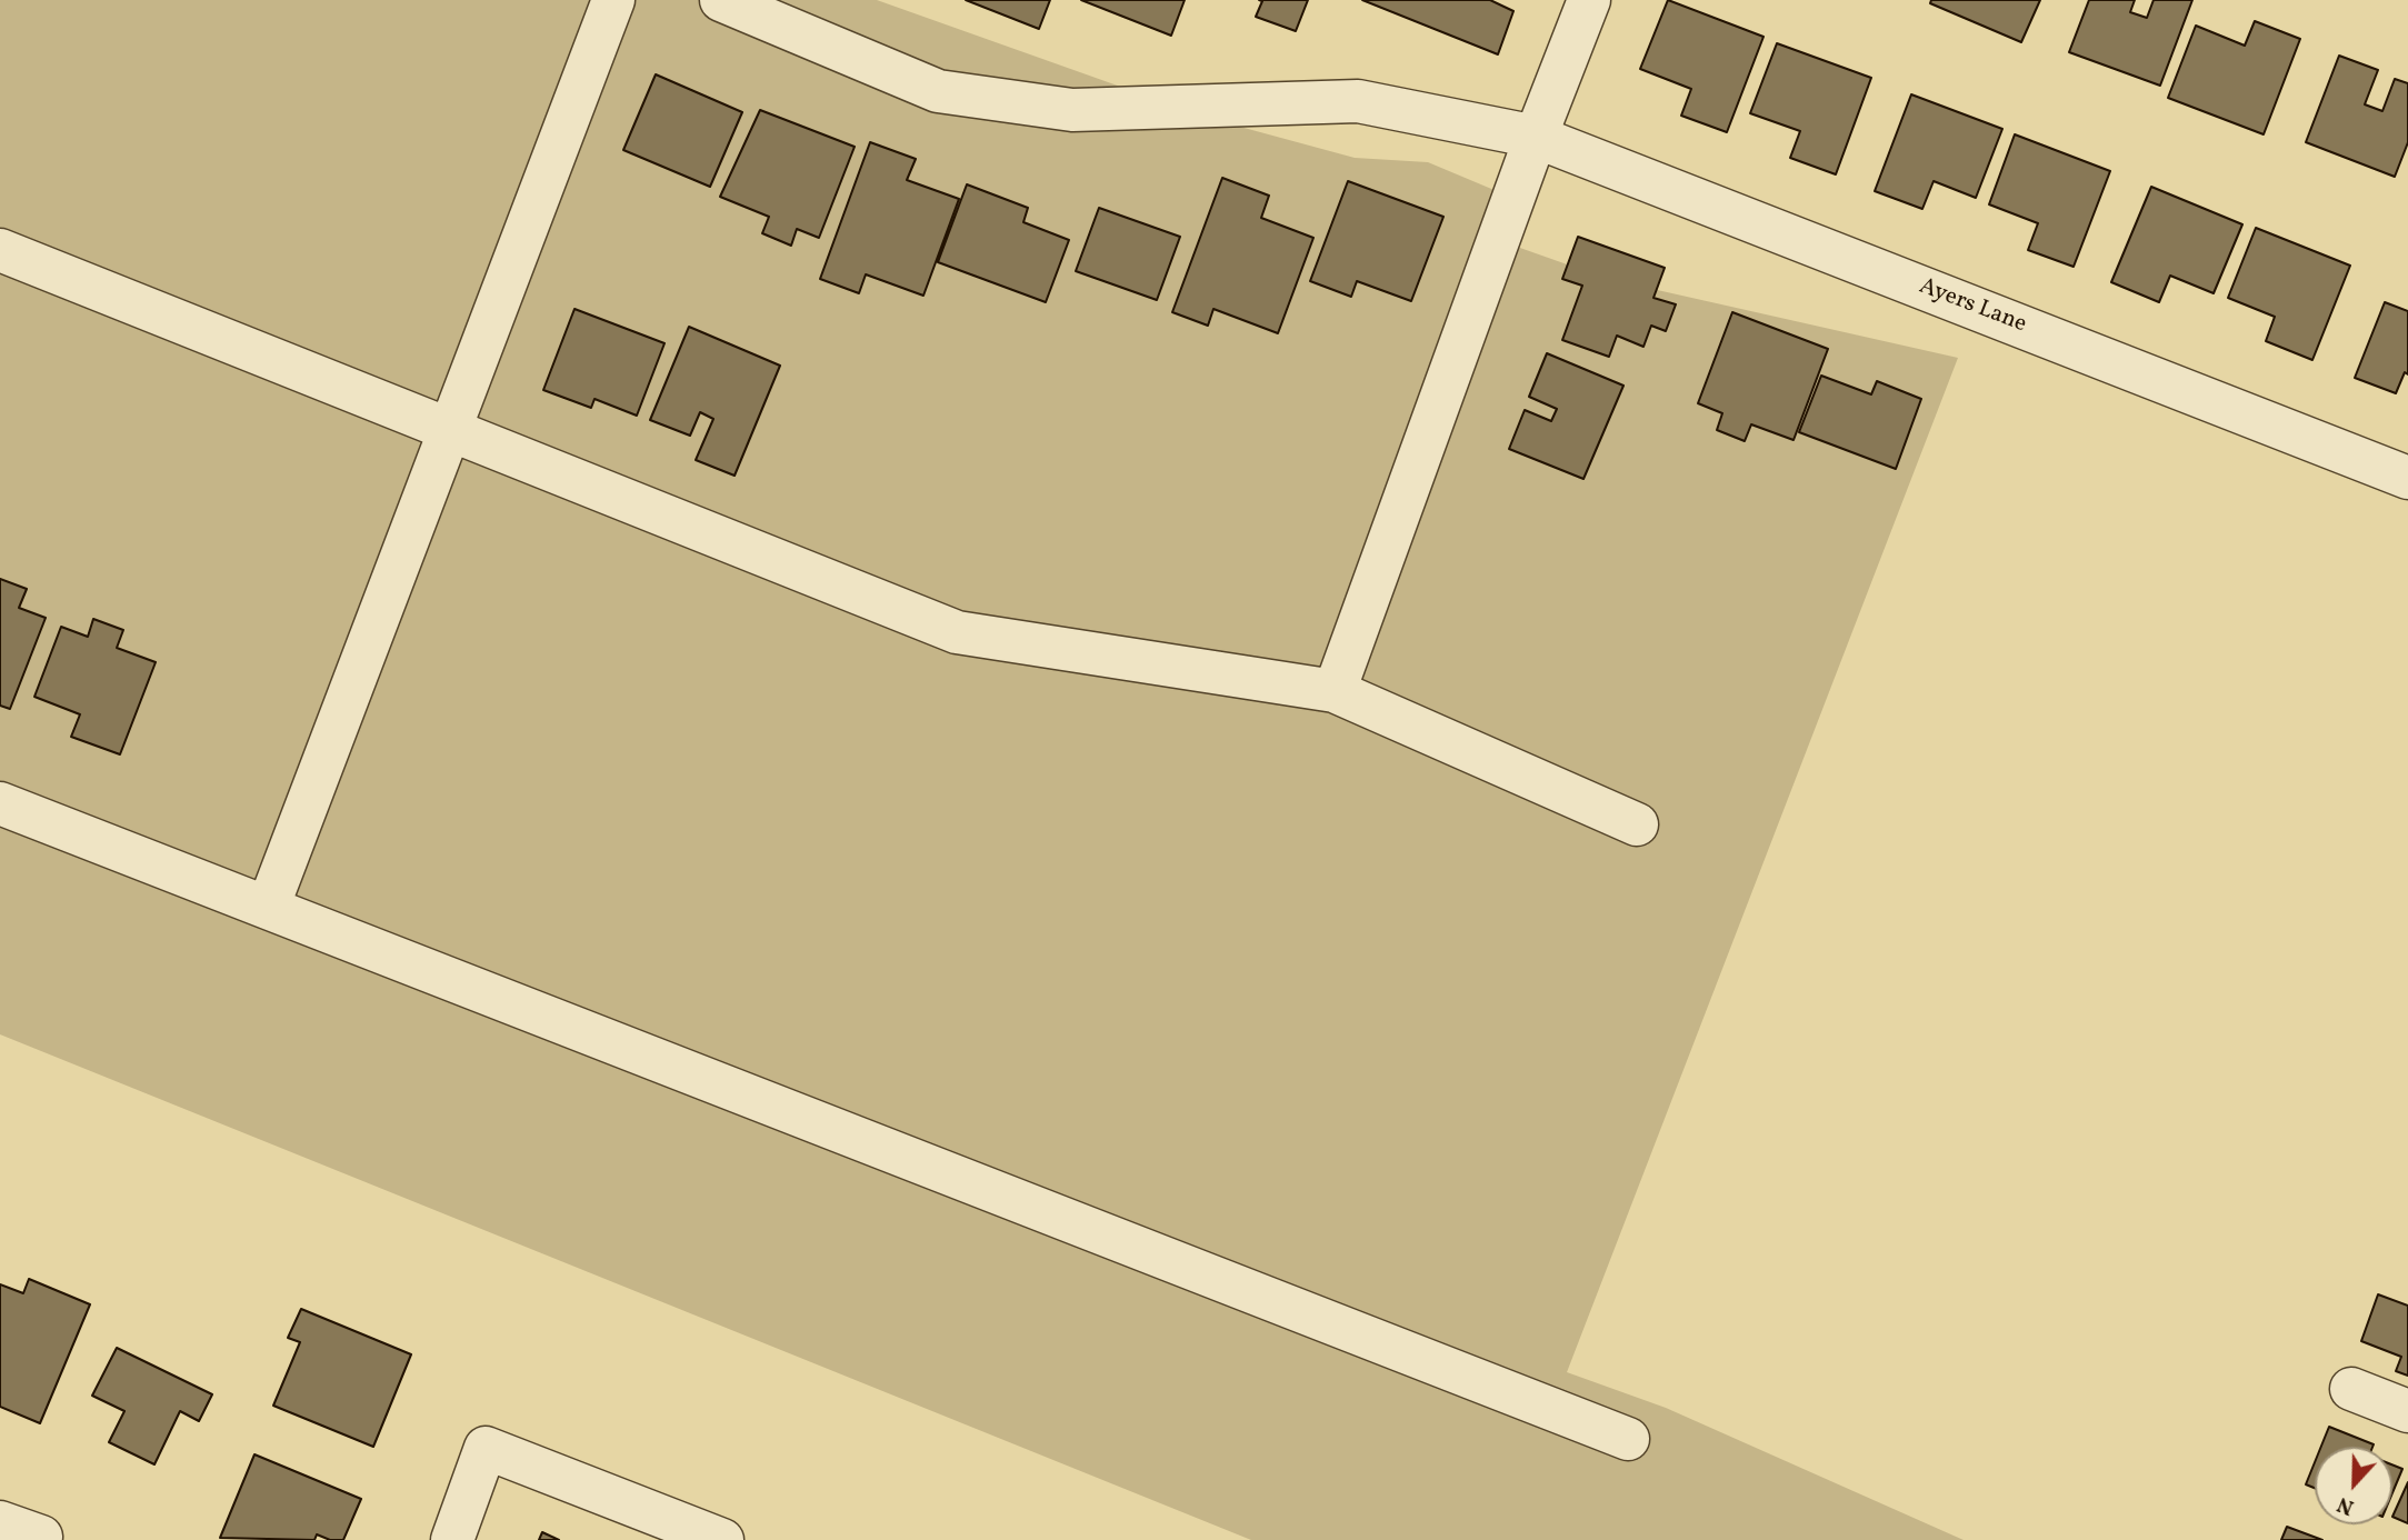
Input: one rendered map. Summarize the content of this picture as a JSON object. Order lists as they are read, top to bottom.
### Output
{
  "streets": {
    "street": ["Ayers Lane"]
  },
  "north": "bottom"
}
